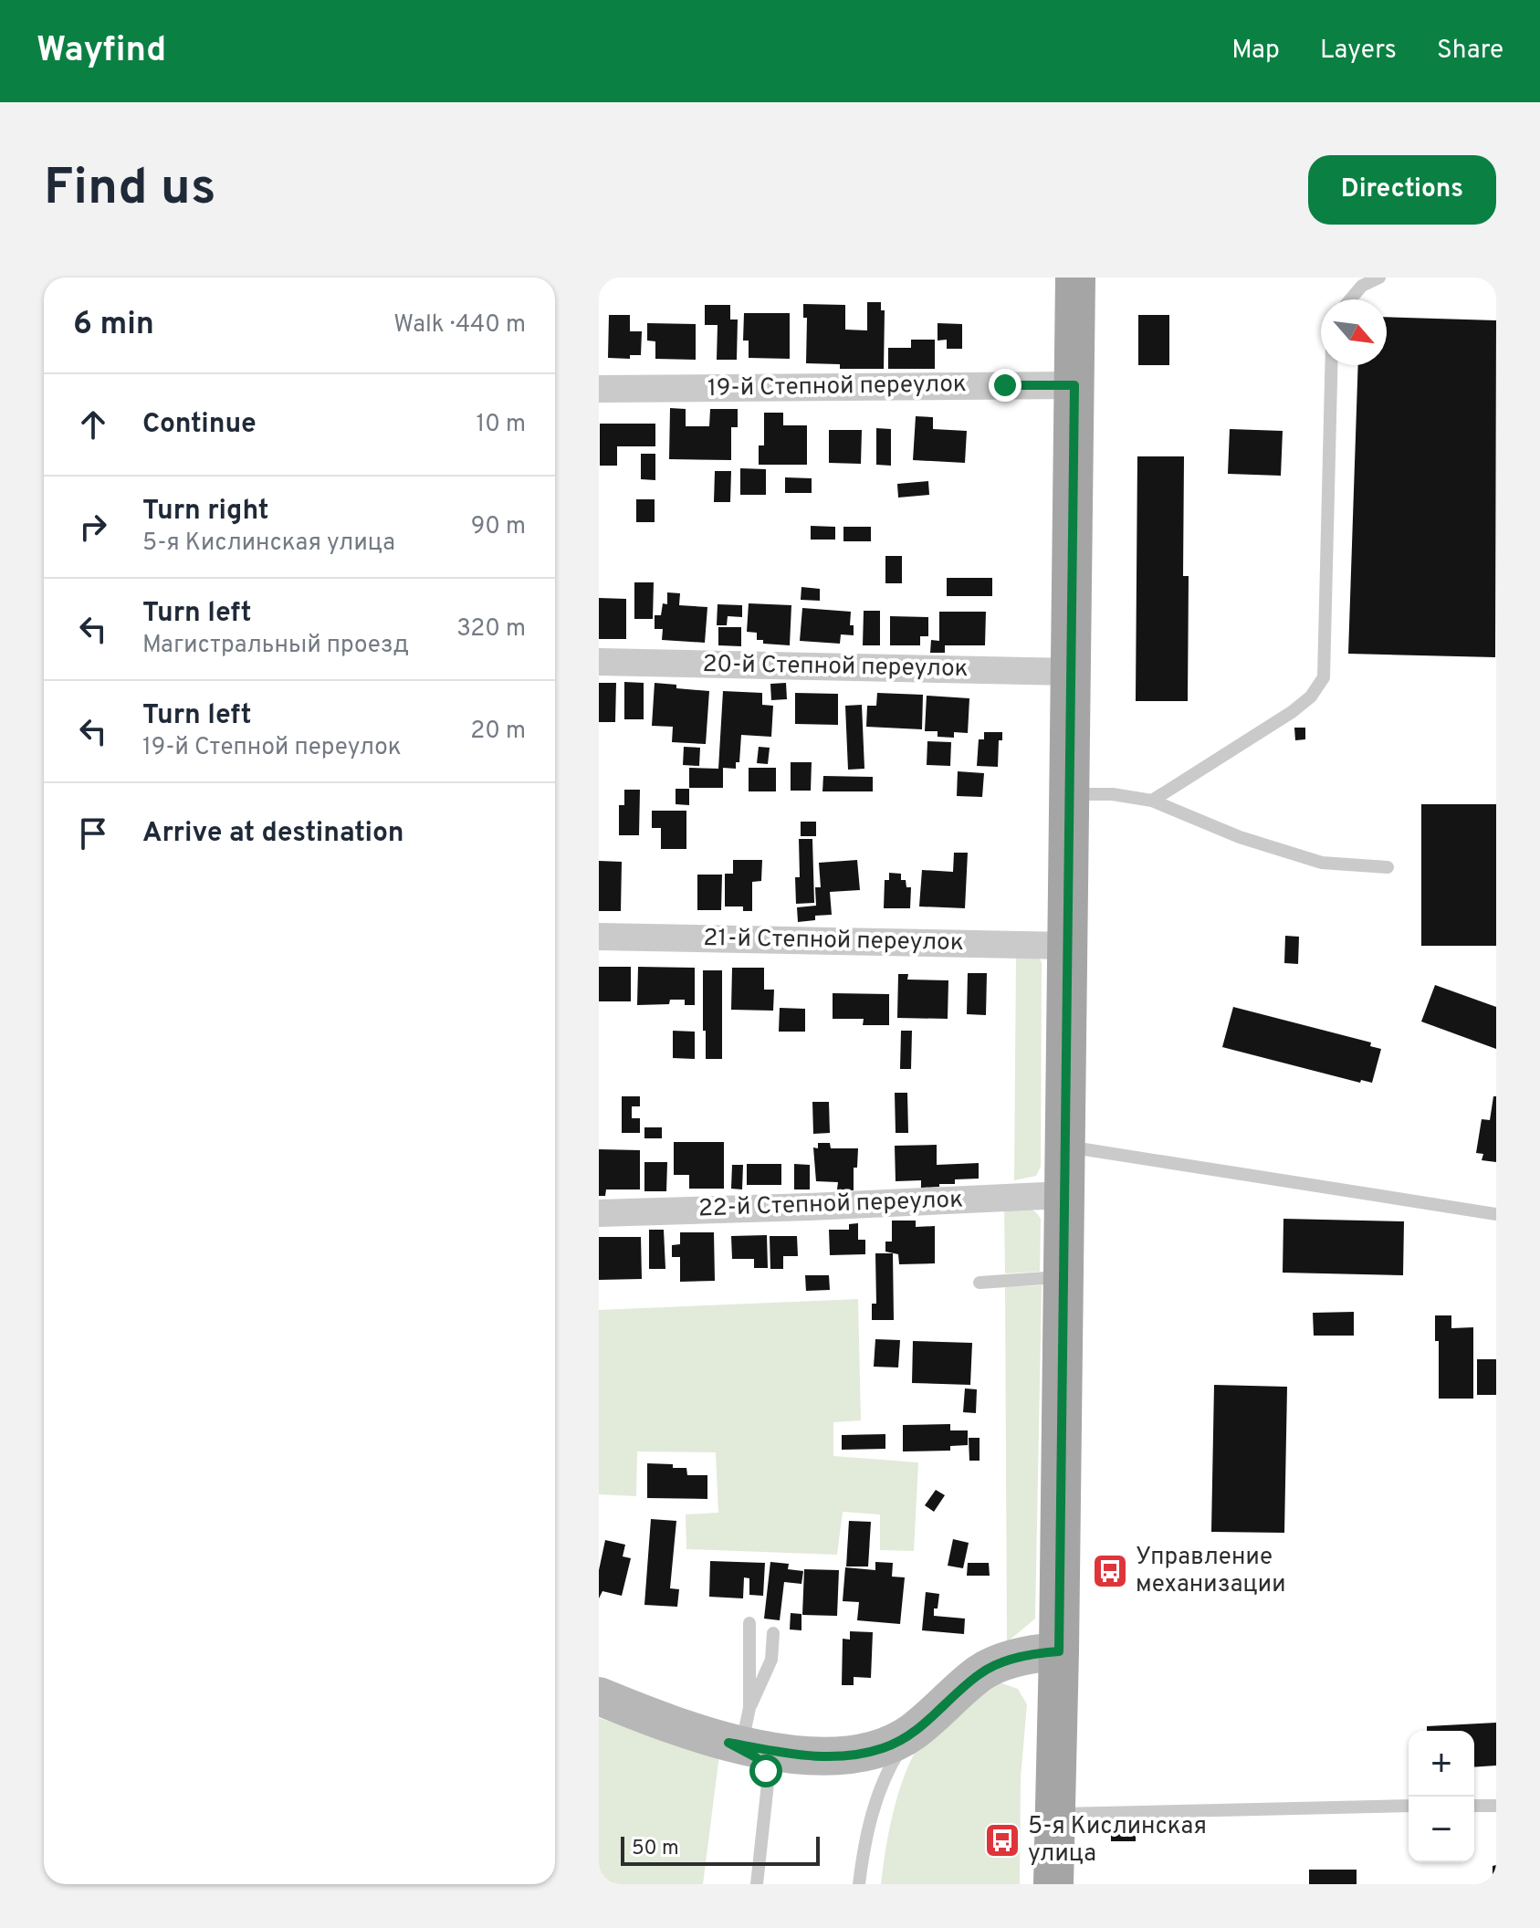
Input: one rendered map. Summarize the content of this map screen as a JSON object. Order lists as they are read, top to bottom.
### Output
{
  "streets": {
    "street": [
      "19-й Степной переулок",
      "20-й Степной переулок",
      "21-й Степной переулок",
      "22-й Степной переулок"
    ]
  },
  "places": {
    "bus stop": ["Управление механизации", "5-я Кислинская улица"]
  },
  "scale_bar": "50 m",
  "north": "bottom right",
  "page": {
    "header": "Wayfind",
    "nav": ["Map", "Layers", "Share"],
    "buttons": "Directions",
    "title": "Find us",
    "heading": ["6 min", "Walk · 440 m"],
    "list": [
      ["Continue", "10 m"],
      ["Turn right", "5-я Кислинская улица", "90 m"],
      ["Turn left", "Магистральный проезд", "320 m"],
      ["Turn left", "19-й Степной переулок", "20 m"],
      "Arrive at destination"
    ],
    "map_buttons": ["+", "−"],
    "scale": "50 m"
  }
}
